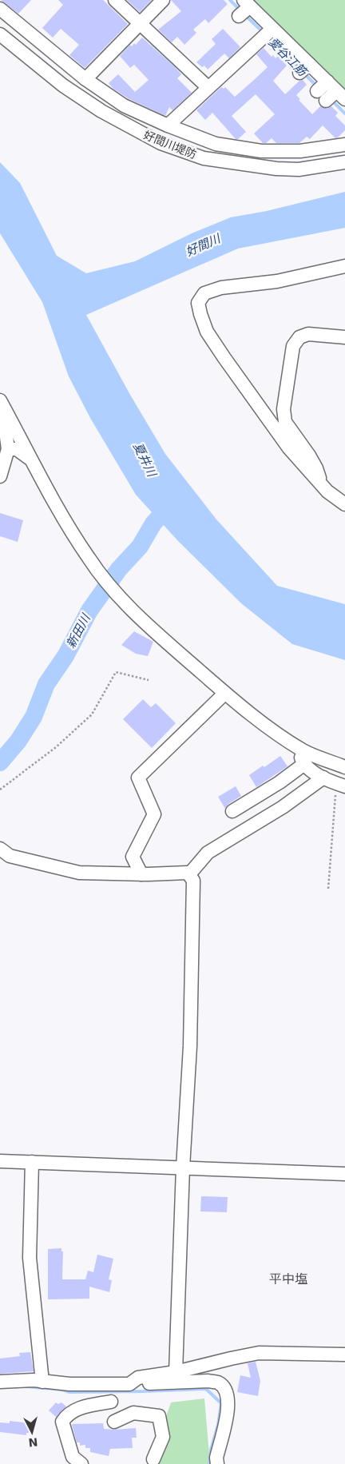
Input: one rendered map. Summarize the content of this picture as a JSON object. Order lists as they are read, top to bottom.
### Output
{
  "streets": {
    "street": ["好間川堤防"]
  },
  "districts": ["平中塩"],
  "water": [
    "愛谷江筋",
    "好間川",
    "夏井川",
    "新田川"
  ],
  "north": "bottom"
}
